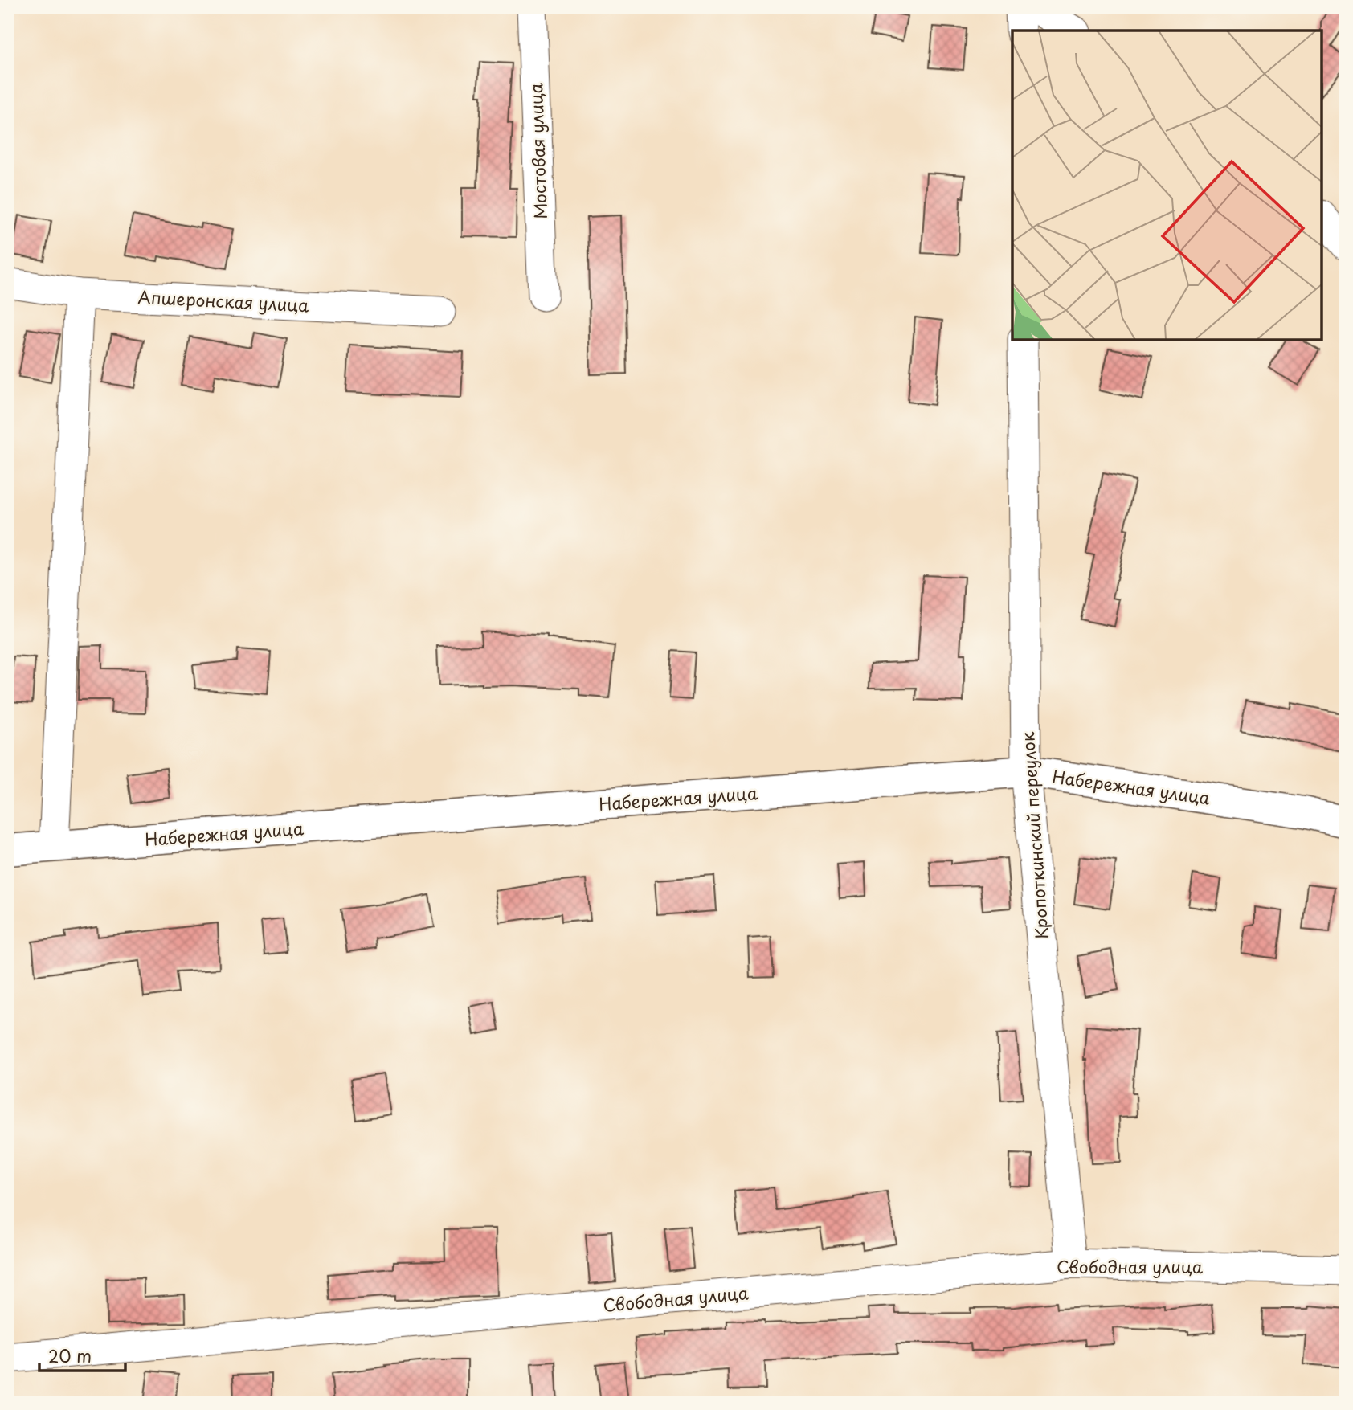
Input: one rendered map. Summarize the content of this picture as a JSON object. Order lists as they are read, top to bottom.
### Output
{
  "streets": {
    "street": [
      "Мостовая улица",
      "Апшеронская улица",
      "Набережная улица",
      "Кропоткинский переулок",
      "Свободная улица"
    ]
  },
  "crossings": [
    ["Набережная улица", "Кропоткинский переулок"],
    ["Кропоткинский переулок", "Свободная улица"]
  ],
  "scale_bar": "20 m"
}
